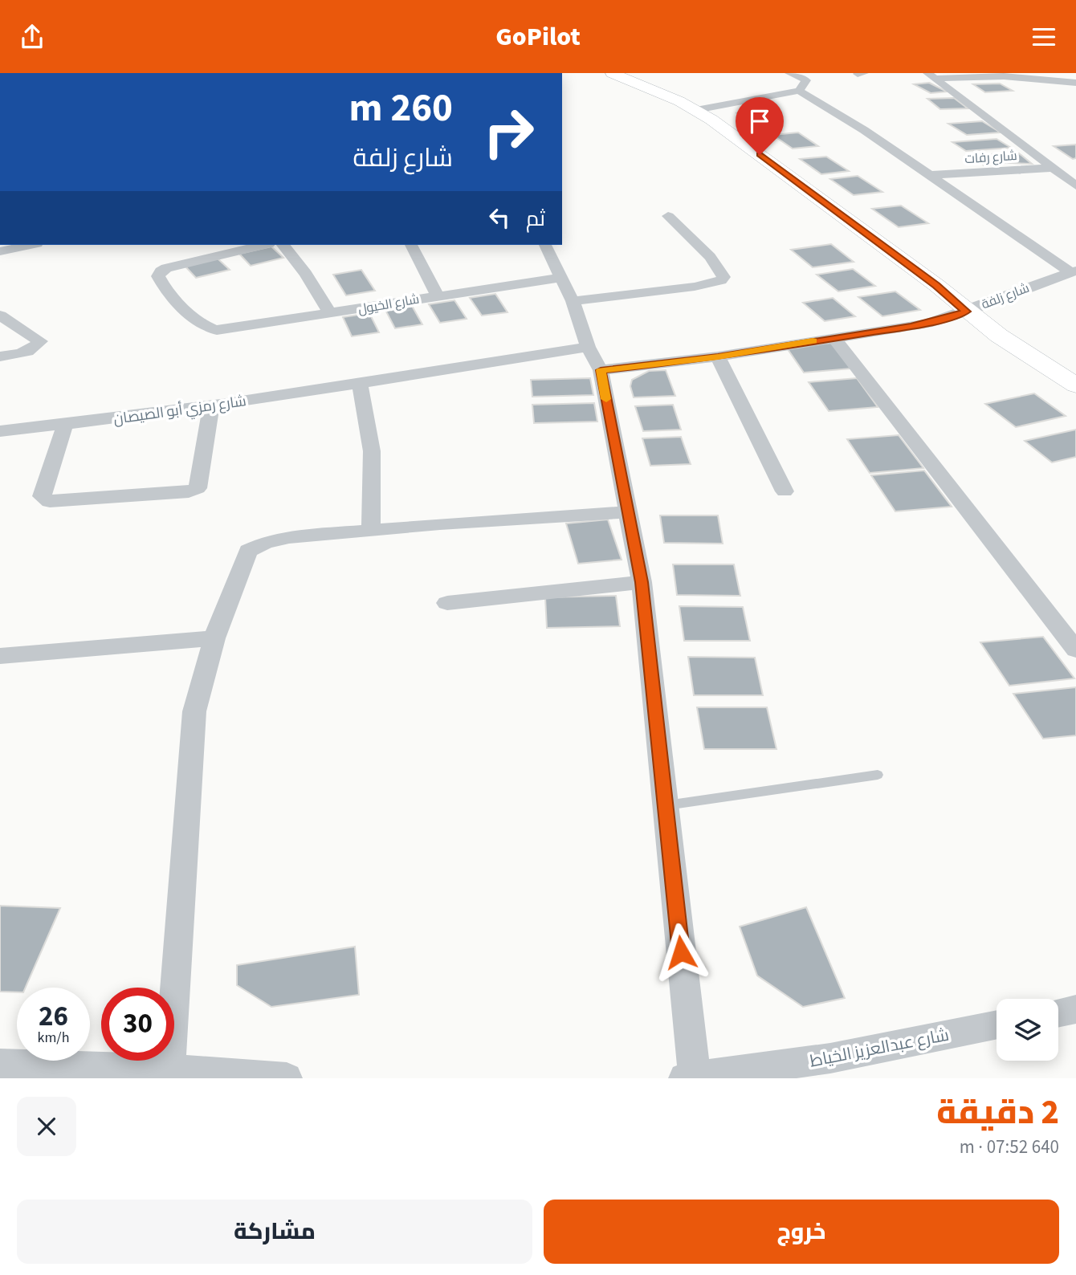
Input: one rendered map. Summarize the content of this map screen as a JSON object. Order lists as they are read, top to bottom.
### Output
{
  "streets": {
    "street": [
      "شارع رفات",
      "شارع زلفة",
      "شارع الخيول",
      "شارع رمزي أبو الصيصان",
      "شارع عبدالعزيز الخياط"
    ]
  },
  "page": {
    "header": "GoPilot",
    "turn": ["260 m", "شارع زلفة"],
    "then": "ثم",
    "speed": "26 km/h",
    "limit": "30",
    "heading": ["2 دقيقة", "640 m · 07:52"],
    "buttons": ["خروج", "مشاركة"]
  }
}
